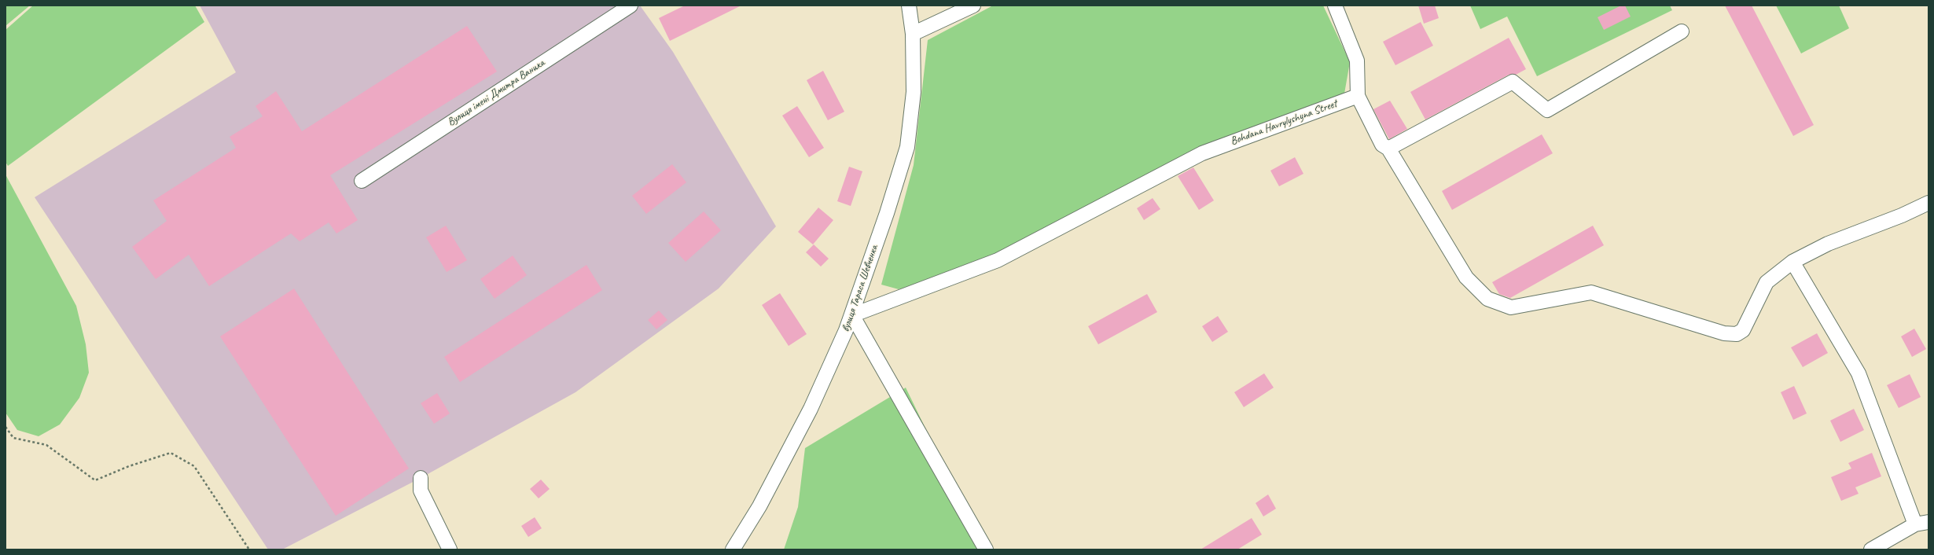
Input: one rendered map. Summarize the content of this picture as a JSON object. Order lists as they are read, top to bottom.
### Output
{
  "streets": {
    "street": ["Вулиця імені Дмитра Ваника", "Bohdana Havrylyshyna Street", "вулиця Тараса Шевченка"]
  }
}
